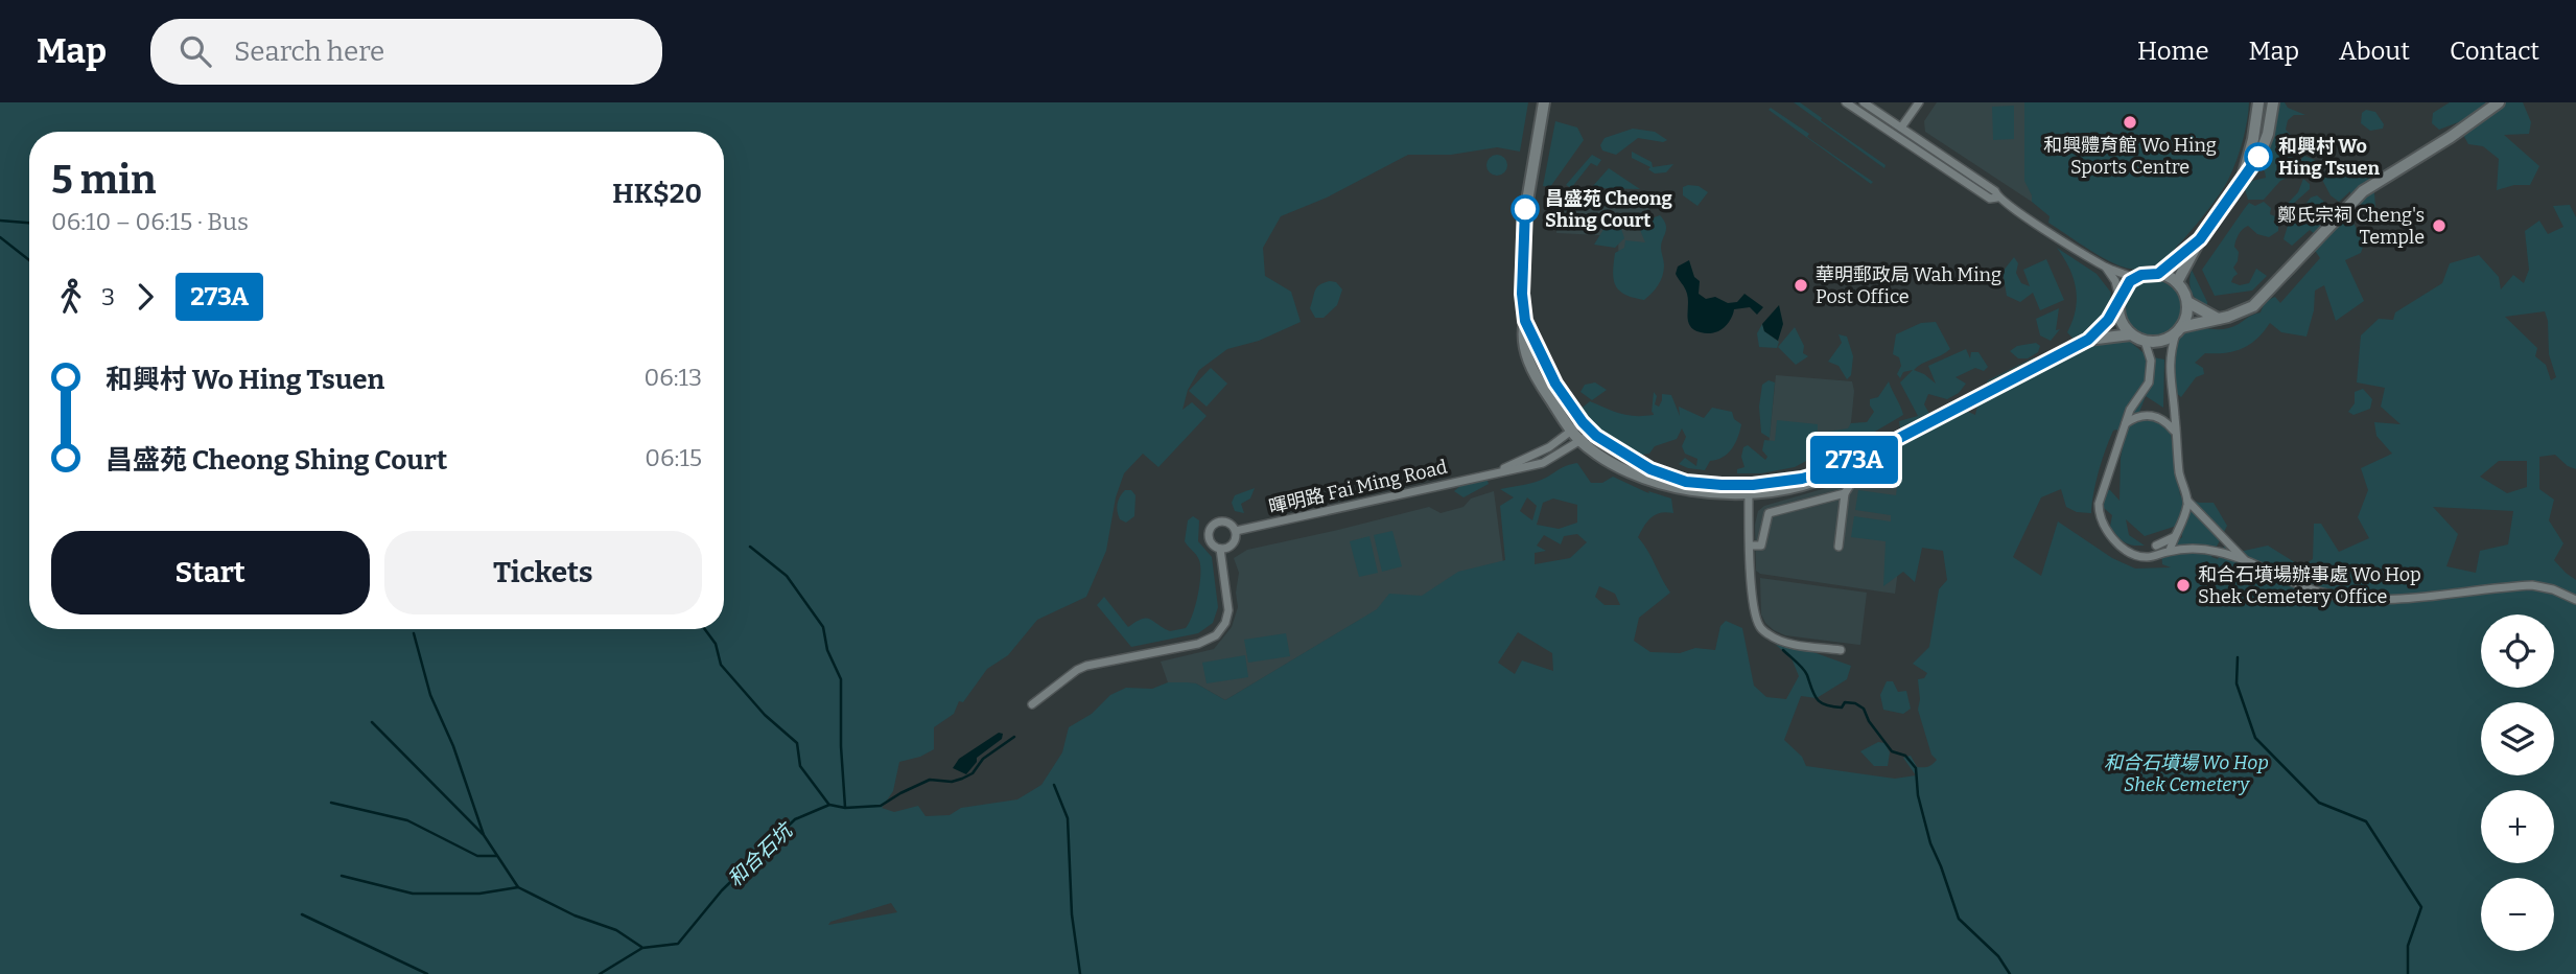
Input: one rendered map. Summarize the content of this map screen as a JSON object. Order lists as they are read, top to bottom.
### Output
{
  "streets": {
    "street": ["暉明路 Fai Ming Road"]
  },
  "water": ["和合石坑"],
  "parks": ["和合石墳場 Wo Hop Shek Cemetery"],
  "places": [
    "和興體育館 Wo Hing Sports Centre",
    "和興村 Wo Hing Tsuen",
    "昌盛苑 Cheong Shing Court",
    "鄭氏宗祠 Cheng's Temple",
    "華明郵政局 Wah Ming Post Office",
    "和合石墳場辦事處 Wo Hop Shek Cemetery Office"
  ],
  "lines": ["bus line 273A"],
  "page": {
    "header": "Map",
    "search": "Search here",
    "nav": [
      "Home",
      "Map",
      "About",
      "Contact"
    ],
    "on_map": "273A",
    "heading": ["5 min", "06:10 – 06:15 · Bus", "HK$20"],
    "legs": ["3", "273A"],
    "list": [
      {
        "name": "和興村 Wo Hing Tsuen",
        "value": "06:13"
      },
      {
        "name": "昌盛苑 Cheong Shing Court",
        "value": "06:15"
      }
    ],
    "buttons": ["Start", "Tickets"],
    "map_buttons": ["+", "−"]
  }
}
